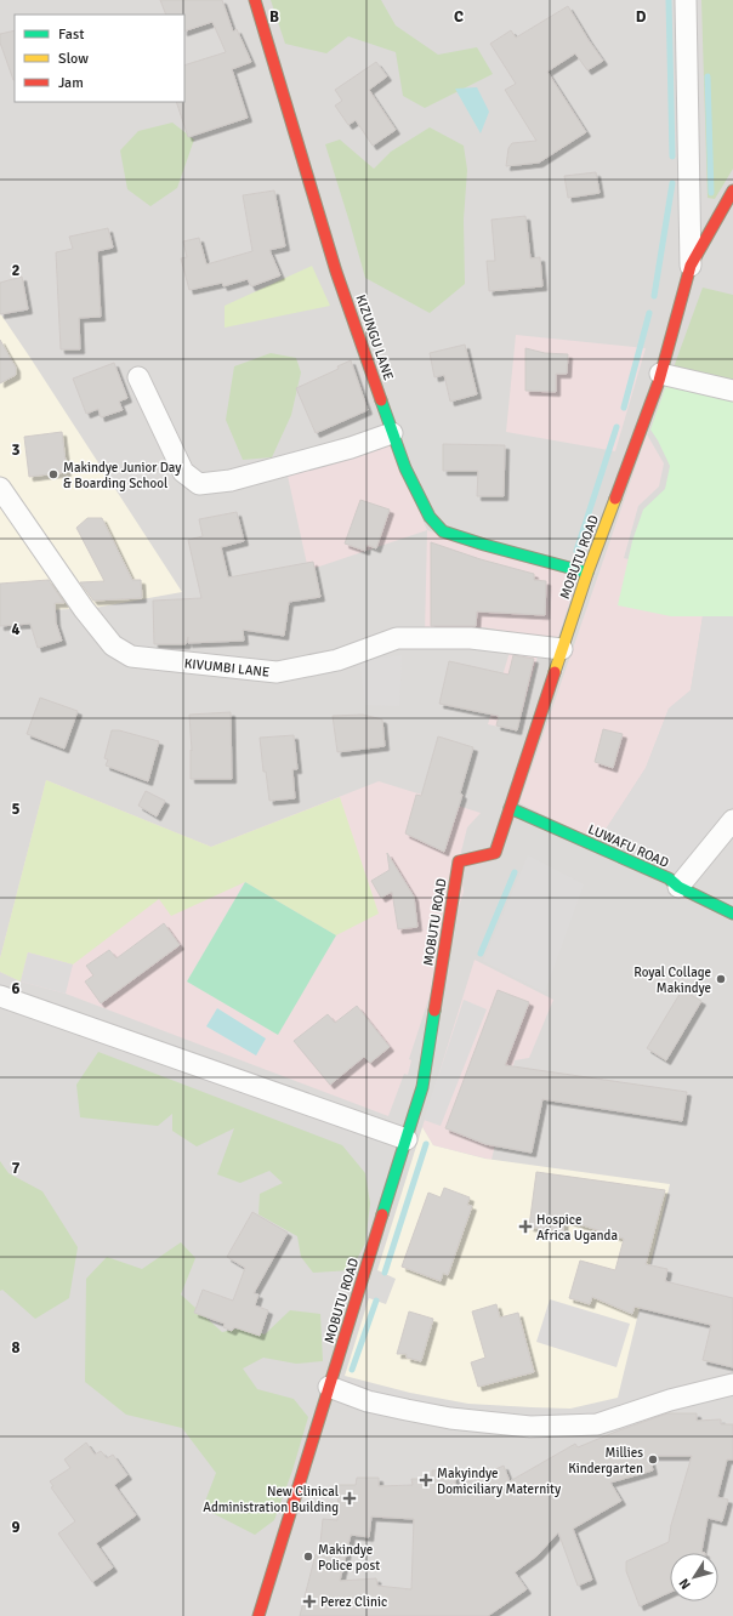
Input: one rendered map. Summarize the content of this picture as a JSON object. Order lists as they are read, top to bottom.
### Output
{
  "streets": {
    "street": [
      "KIZUNGU LANE",
      "MOBUTU ROAD",
      "KIVUMBI LANE",
      "LUWAFU ROAD"
    ]
  },
  "crossings": [
    ["KIZUNGU LANE", "MOBUTU ROAD"],
    ["MOBUTU ROAD", "KIVUMBI LANE"],
    ["MOBUTU ROAD", "LUWAFU ROAD"]
  ],
  "places": {
    "other": [
      "Makindye Junior Day & Boarding School",
      "Royal Collage Makindye",
      "Millies Kindergarten",
      "Makindye Police post"
    ],
    "health": [
      "Hospice Africa Uganda",
      "Makyindye Domiciliary Maternity",
      "New Clinical Administration Building",
      "Perez Clinic"
    ]
  },
  "legend": ["Fast", "Slow", "Jam"],
  "north": "bottom left",
  "grid": {
    "columns": ["B", "C", "D"],
    "rows": [
      "2",
      "3",
      "4",
      "5",
      "6",
      "7",
      "8",
      "9"
    ]
  }
}
